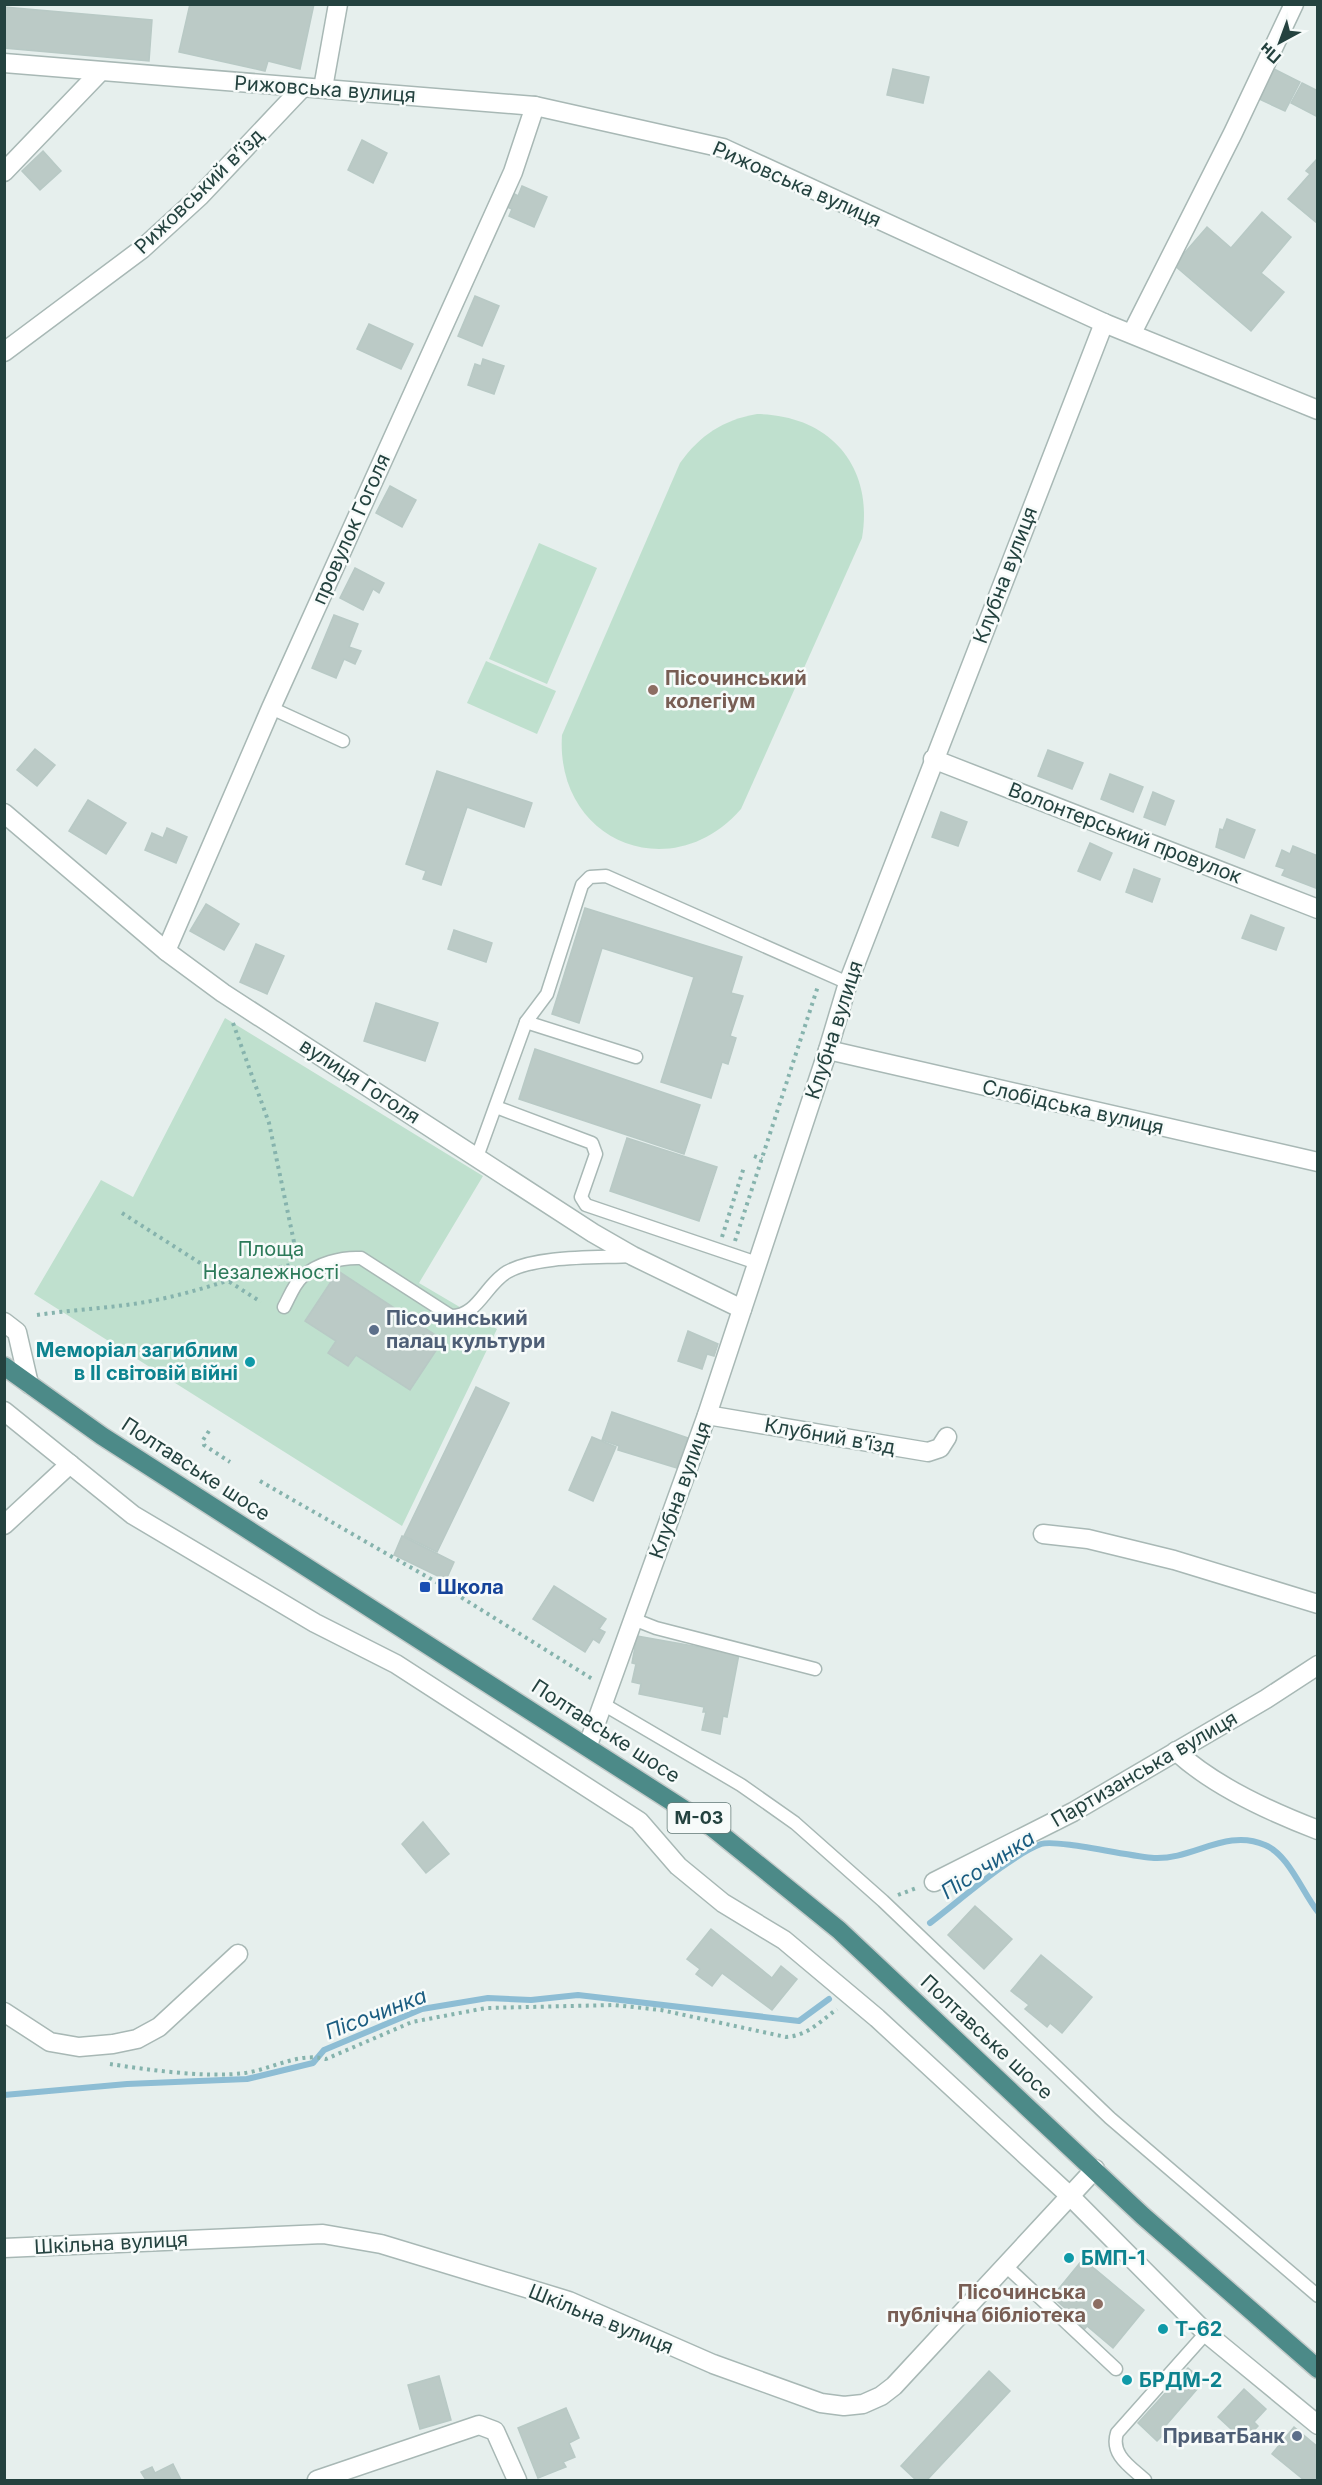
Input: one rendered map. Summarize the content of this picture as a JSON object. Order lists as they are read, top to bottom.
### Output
{
  "streets": {
    "highway": ["Полтавське шосе", "М-03"],
    "street": [
      "Рижовська вулиця",
      "Рижовський в’їзд",
      "провулок Гоголя",
      "Клубна вулиця",
      "Волонтерський провулок",
      "вулиця Гоголя",
      "Слобідська вулиця",
      "Клубний в’їзд",
      "Партизанська вулиця",
      "Шкільна вулиця"
    ]
  },
  "crossings": [
    ["Рижовська вулиця", "Рижовський в’їзд"],
    ["Рижовська вулиця", "провулок Гоголя"],
    ["Рижовська вулиця", "Клубна вулиця"],
    ["провулок Гоголя", "вулиця Гоголя"],
    ["Клубна вулиця", "Волонтерський провулок"],
    ["Клубна вулиця", "вулиця Гоголя"],
    ["Клубна вулиця", "Слобідська вулиця"],
    ["Клубна вулиця", "Клубний в’їзд"],
    ["Клубна вулиця", "Полтавське шосе"],
    ["Полтавське шосе", "Шкільна вулиця"]
  ],
  "water": ["Пісочинка"],
  "parks": ["Площа Незалежності"],
  "places": {
    "other": [
      "Пісочинський колегіум",
      "Пісочинський палац культури",
      "Меморіал загиблим в II світовій війні",
      "БМП-1",
      "Пісочинська публічна бібліотека",
      "Т-62",
      "БРДМ-2",
      "ПриватБанк"
    ],
    "transit": ["Школа"]
  },
  "north": "bottom left"
}
